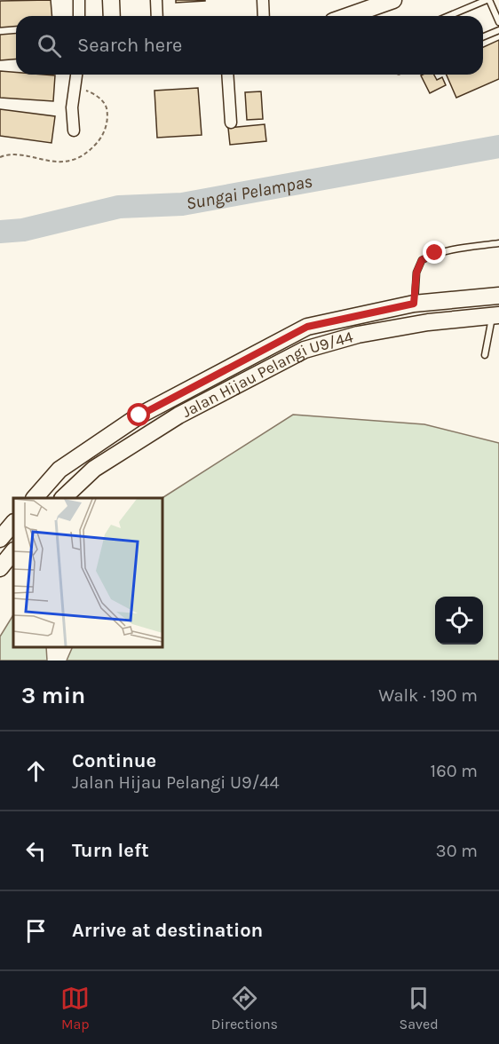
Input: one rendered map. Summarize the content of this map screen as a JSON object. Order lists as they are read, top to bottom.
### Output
{
  "streets": {
    "street": ["Jalan Hijau Pelangi U9/44"]
  },
  "water": ["Sungai Pelampas"],
  "page": {
    "search": "Search here",
    "heading": ["3 min", "Walk · 190 m"],
    "list": [
      ["Continue", "Jalan Hijau Pelangi U9/44", "160 m"],
      ["Turn left", "30 m"],
      "Arrive at destination"
    ],
    "nav": ["Map", "Directions", "Saved"]
  }
}
